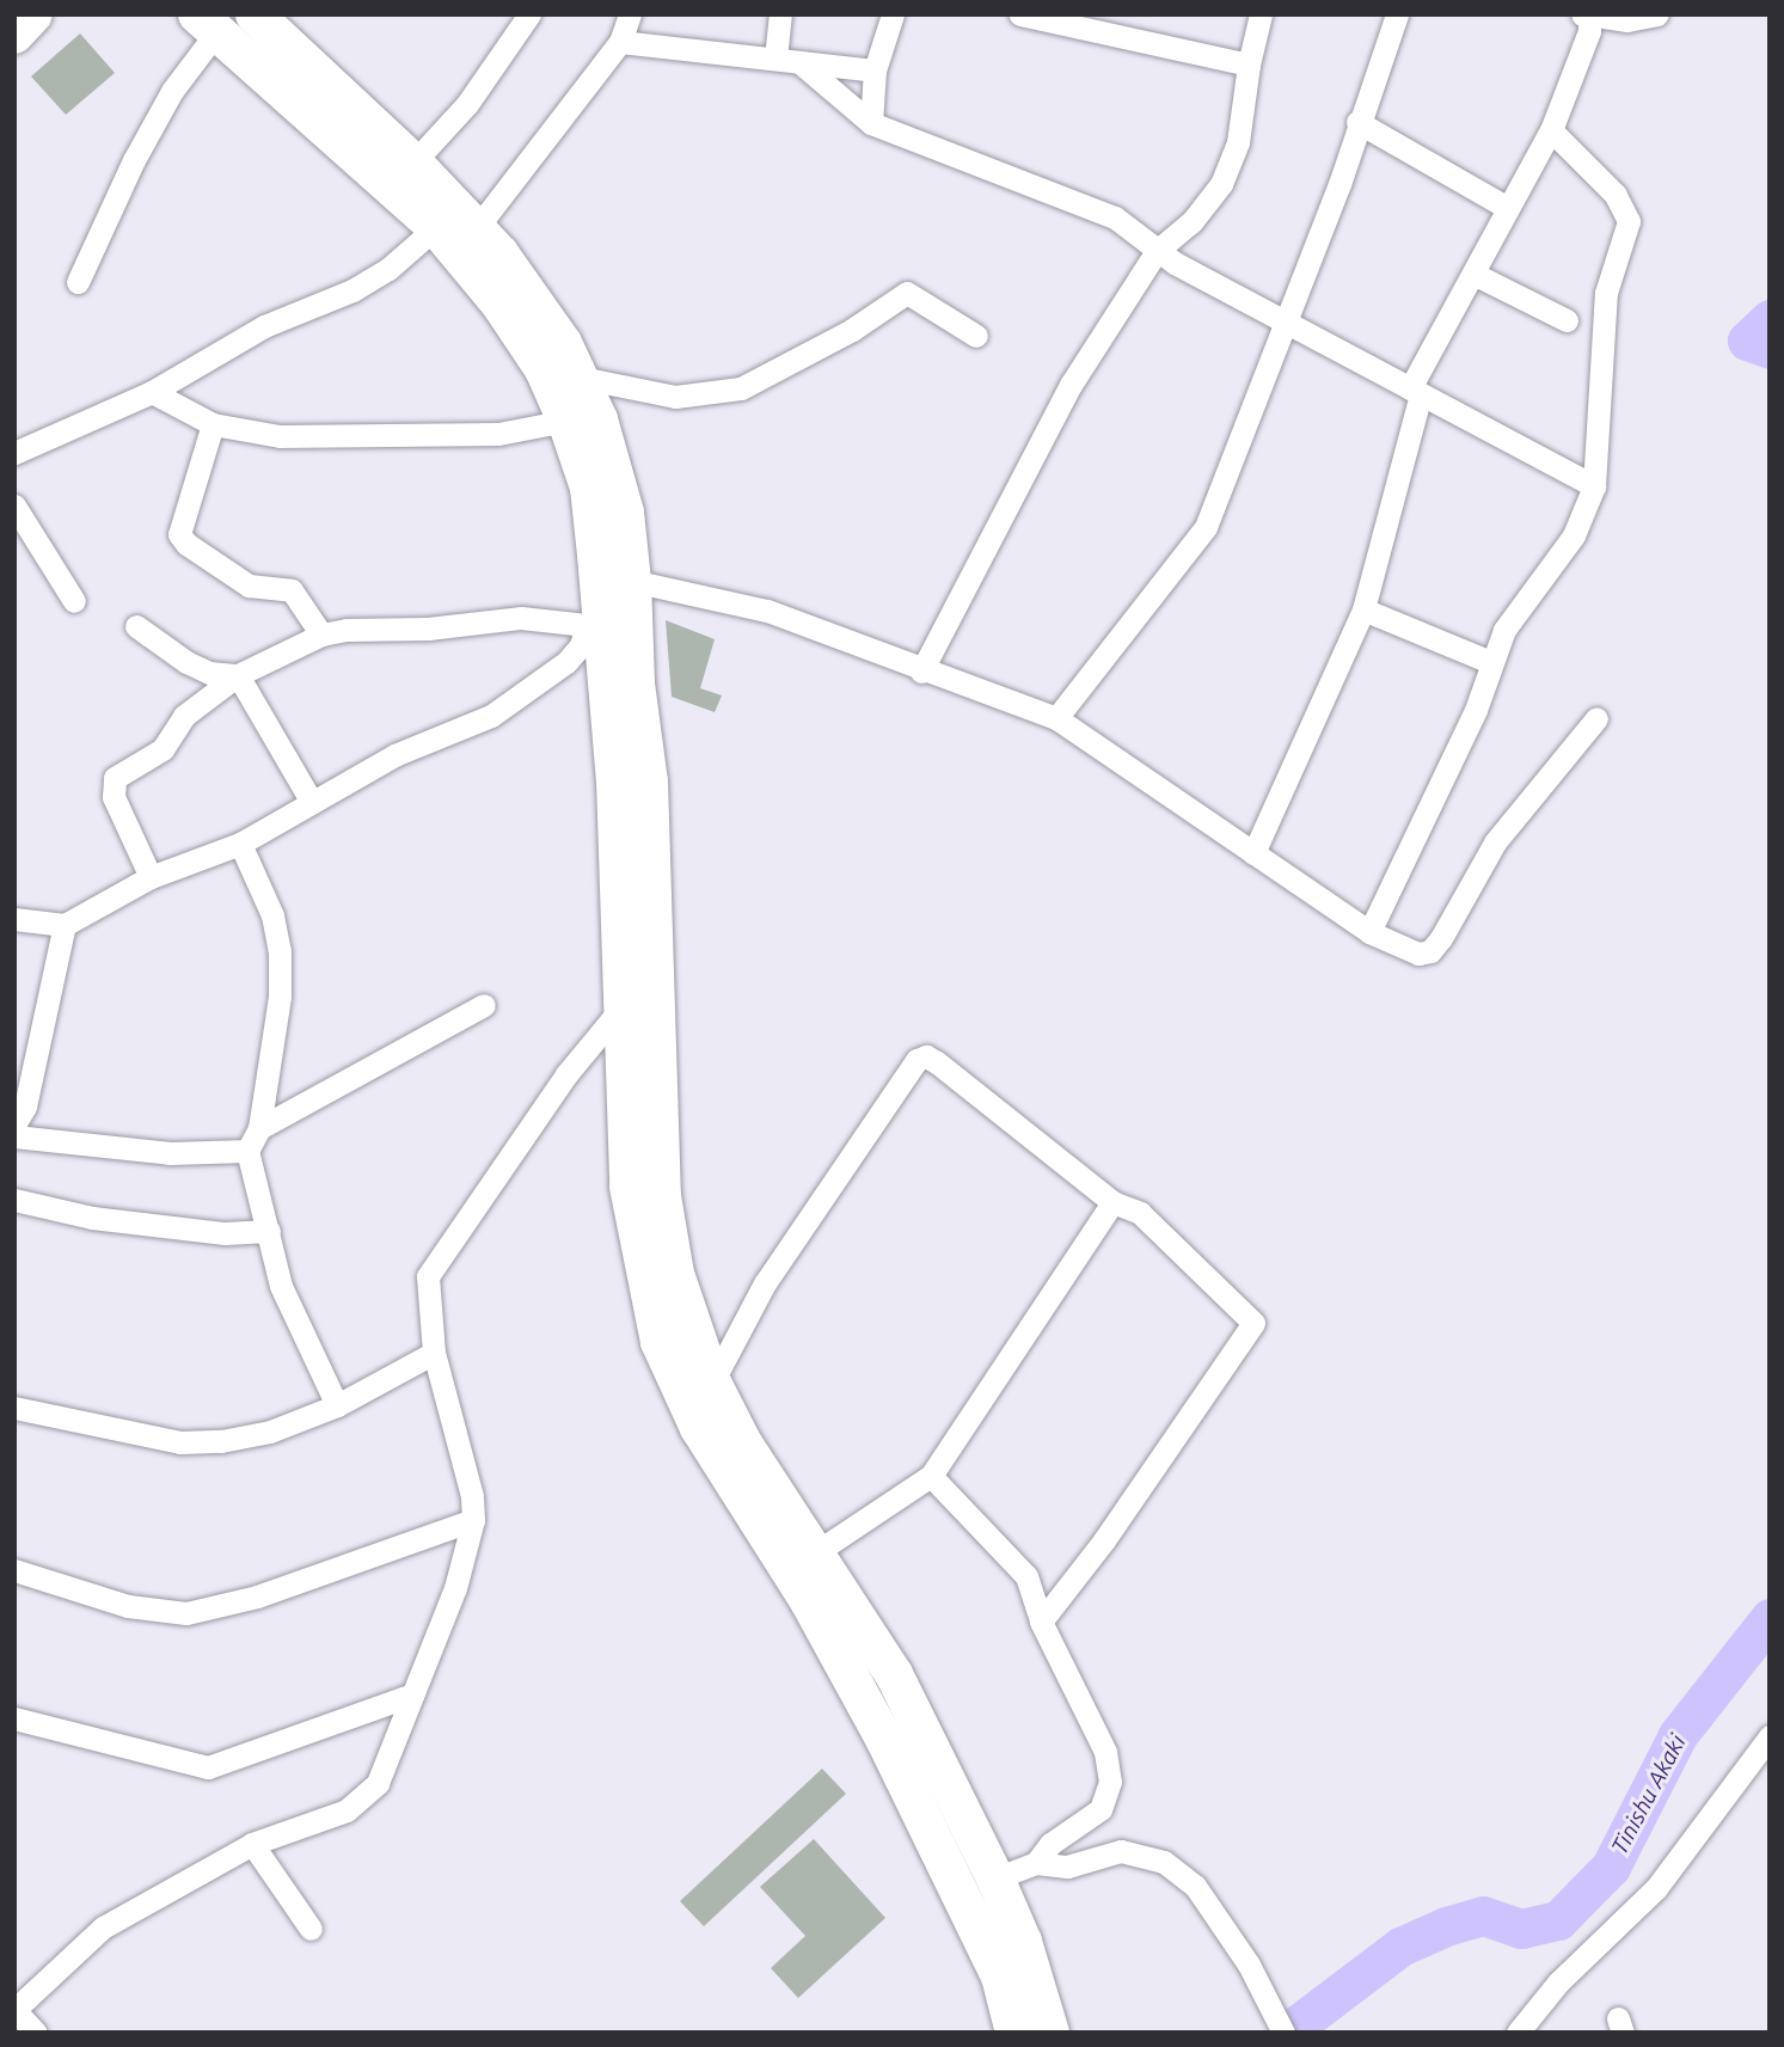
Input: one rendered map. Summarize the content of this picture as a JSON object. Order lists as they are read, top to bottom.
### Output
{
  "water": ["Tinishu Akaki"]
}
